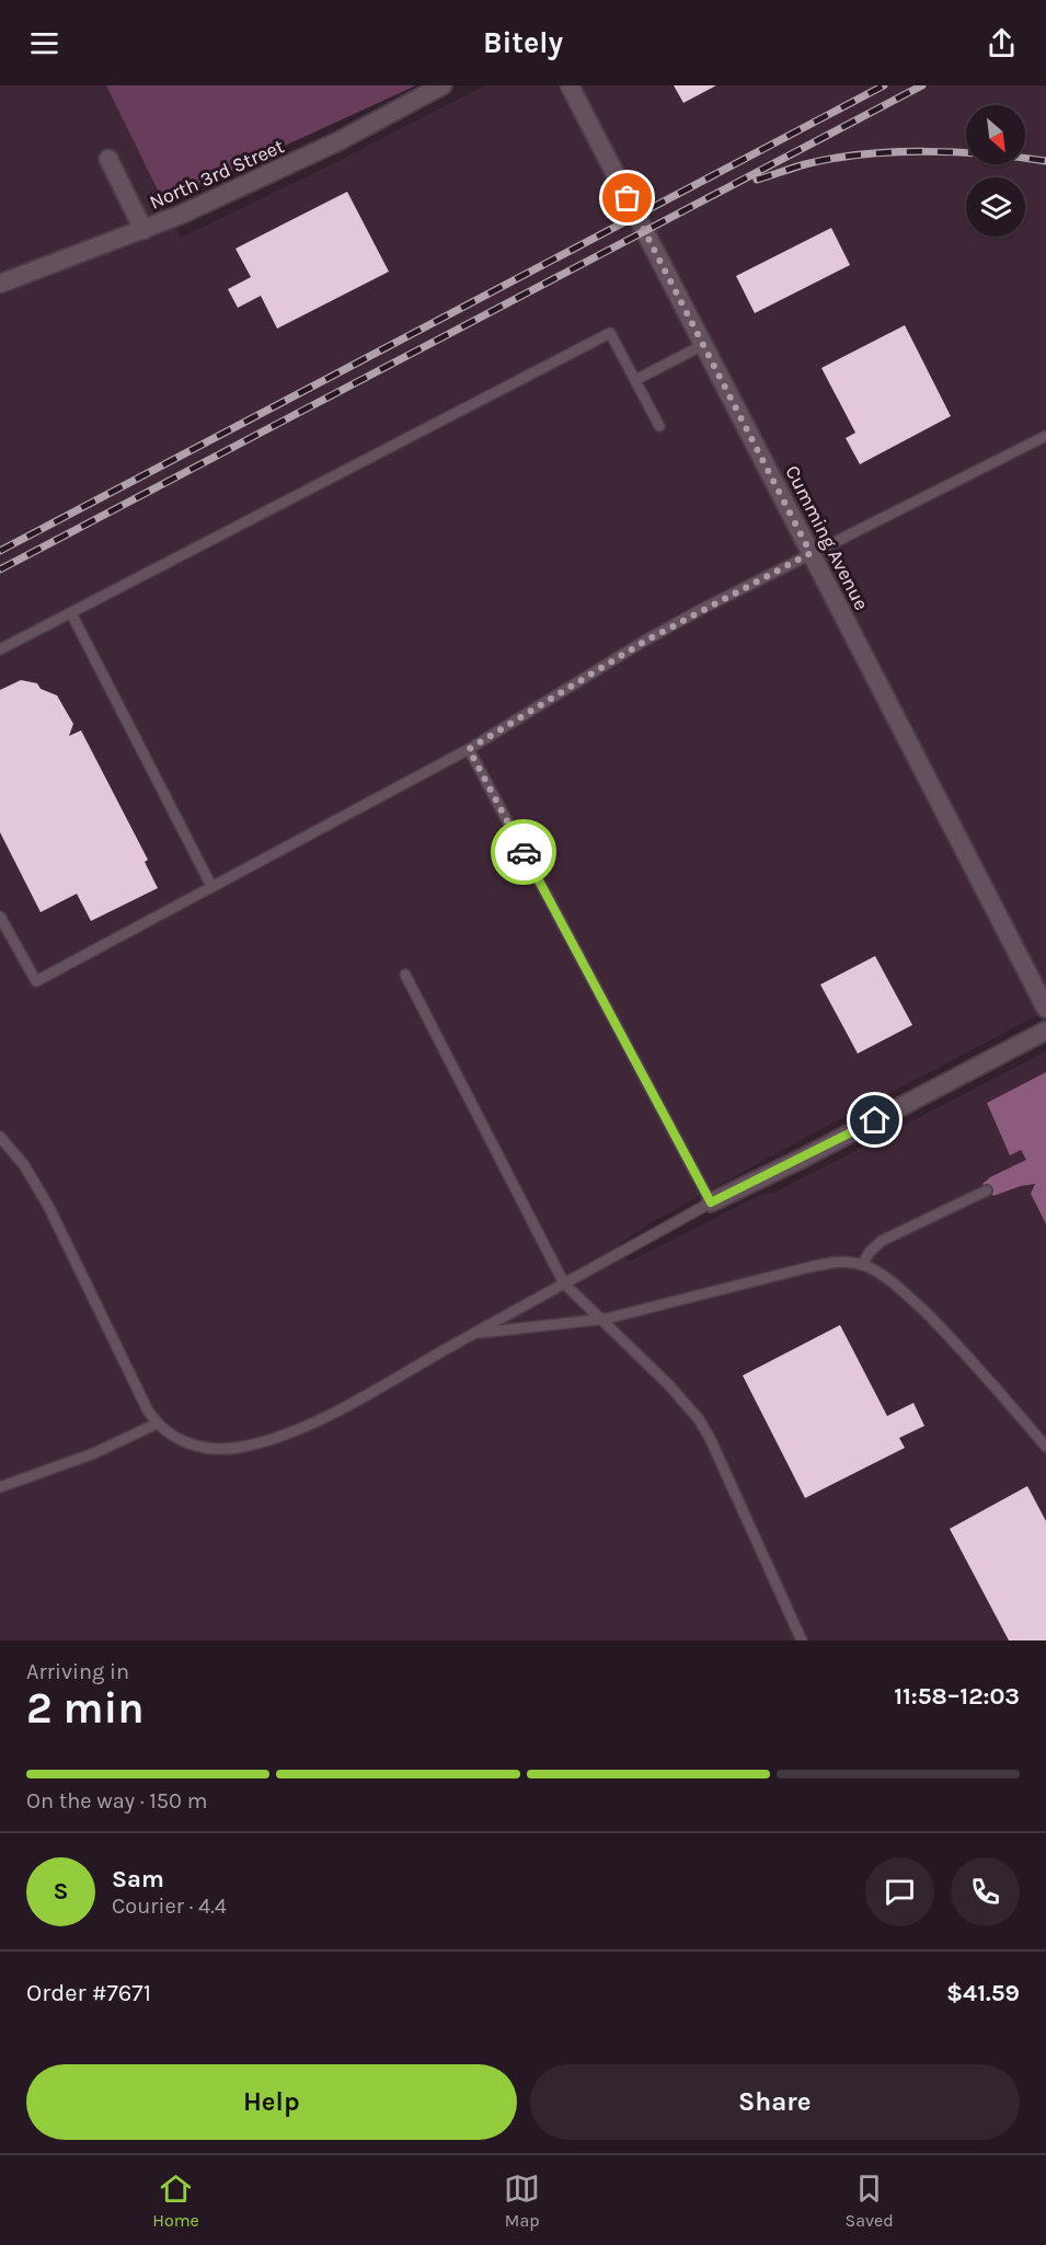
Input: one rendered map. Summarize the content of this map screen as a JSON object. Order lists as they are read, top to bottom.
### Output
{
  "streets": {
    "street": ["North 3rd Street", "Cumming Avenue"]
  },
  "north": "bottom right",
  "page": {
    "header": "Bitely",
    "heading": ["2 min", "Arriving in", "11:58–12:03"],
    "panel": [
      "Sam",
      "Courier · 4.4",
      "Order #7671",
      "$41.59"
    ],
    "bar": "On the way · 150 m",
    "round": "S",
    "buttons": ["Help", "Share"],
    "tabs": ["Home", "Map", "Saved"]
  }
}
